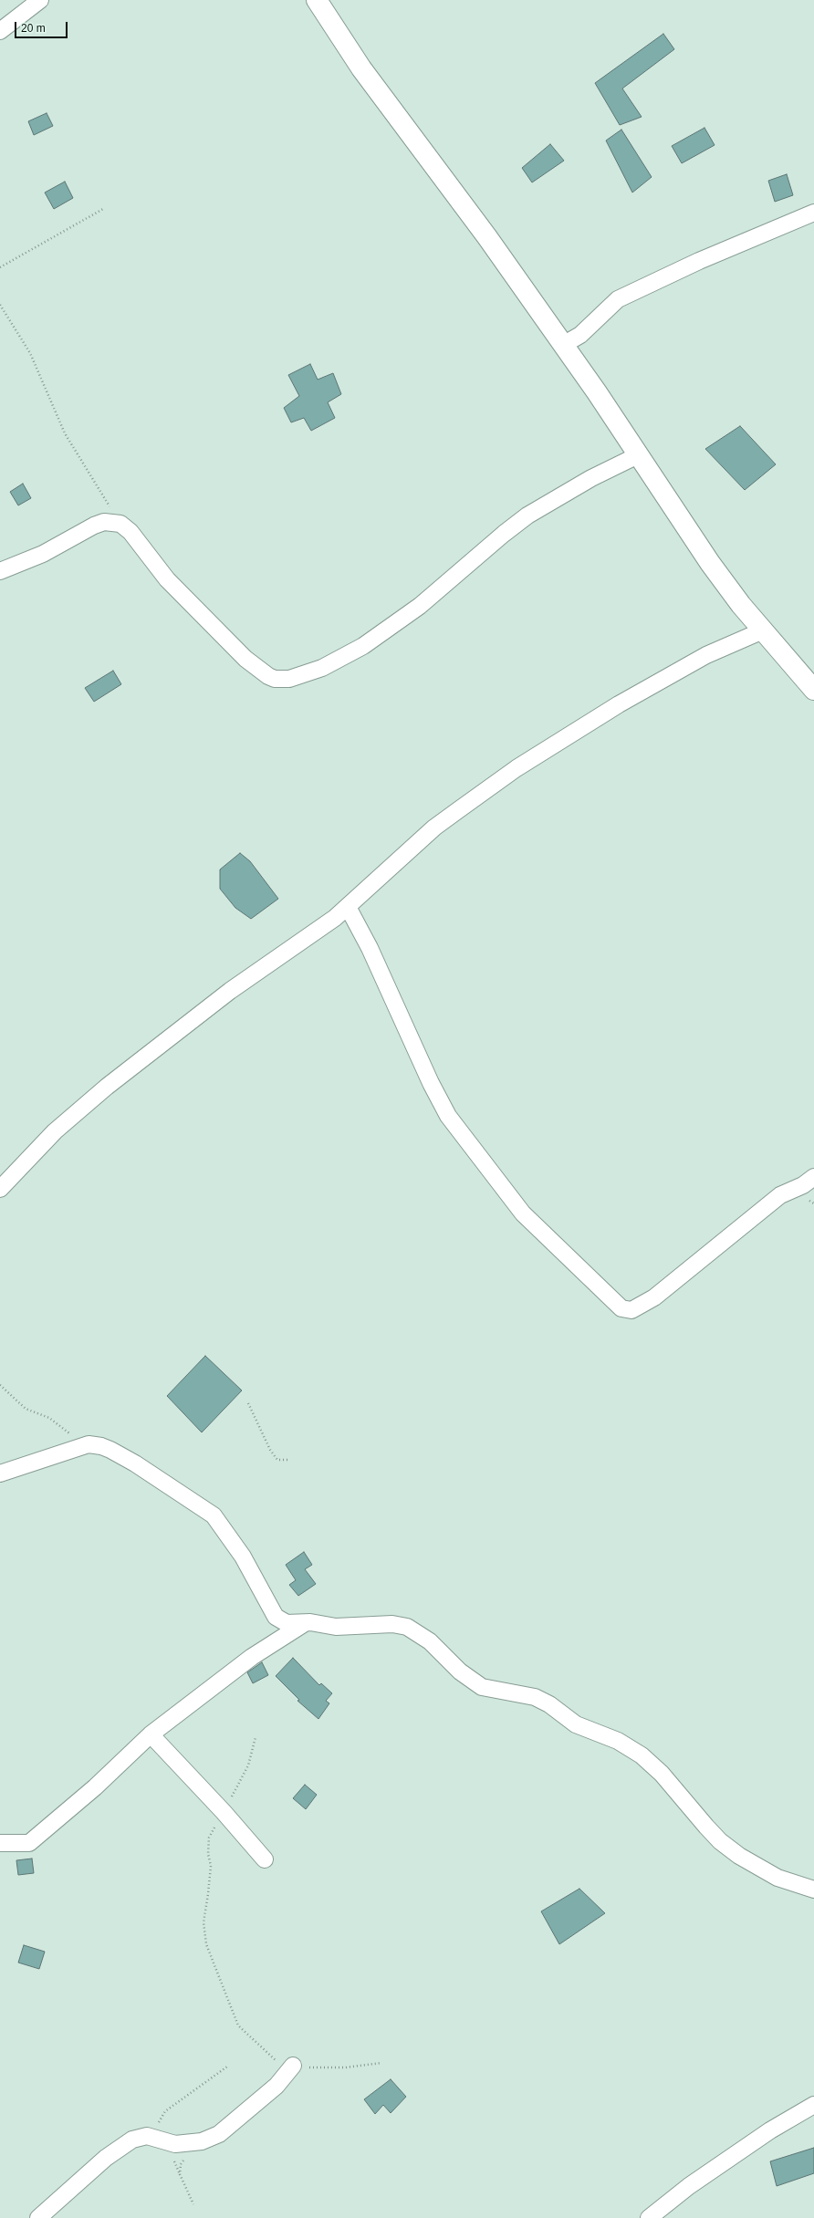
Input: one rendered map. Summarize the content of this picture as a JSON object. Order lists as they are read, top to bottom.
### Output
{
  "scale_bar": "20 m"
}
